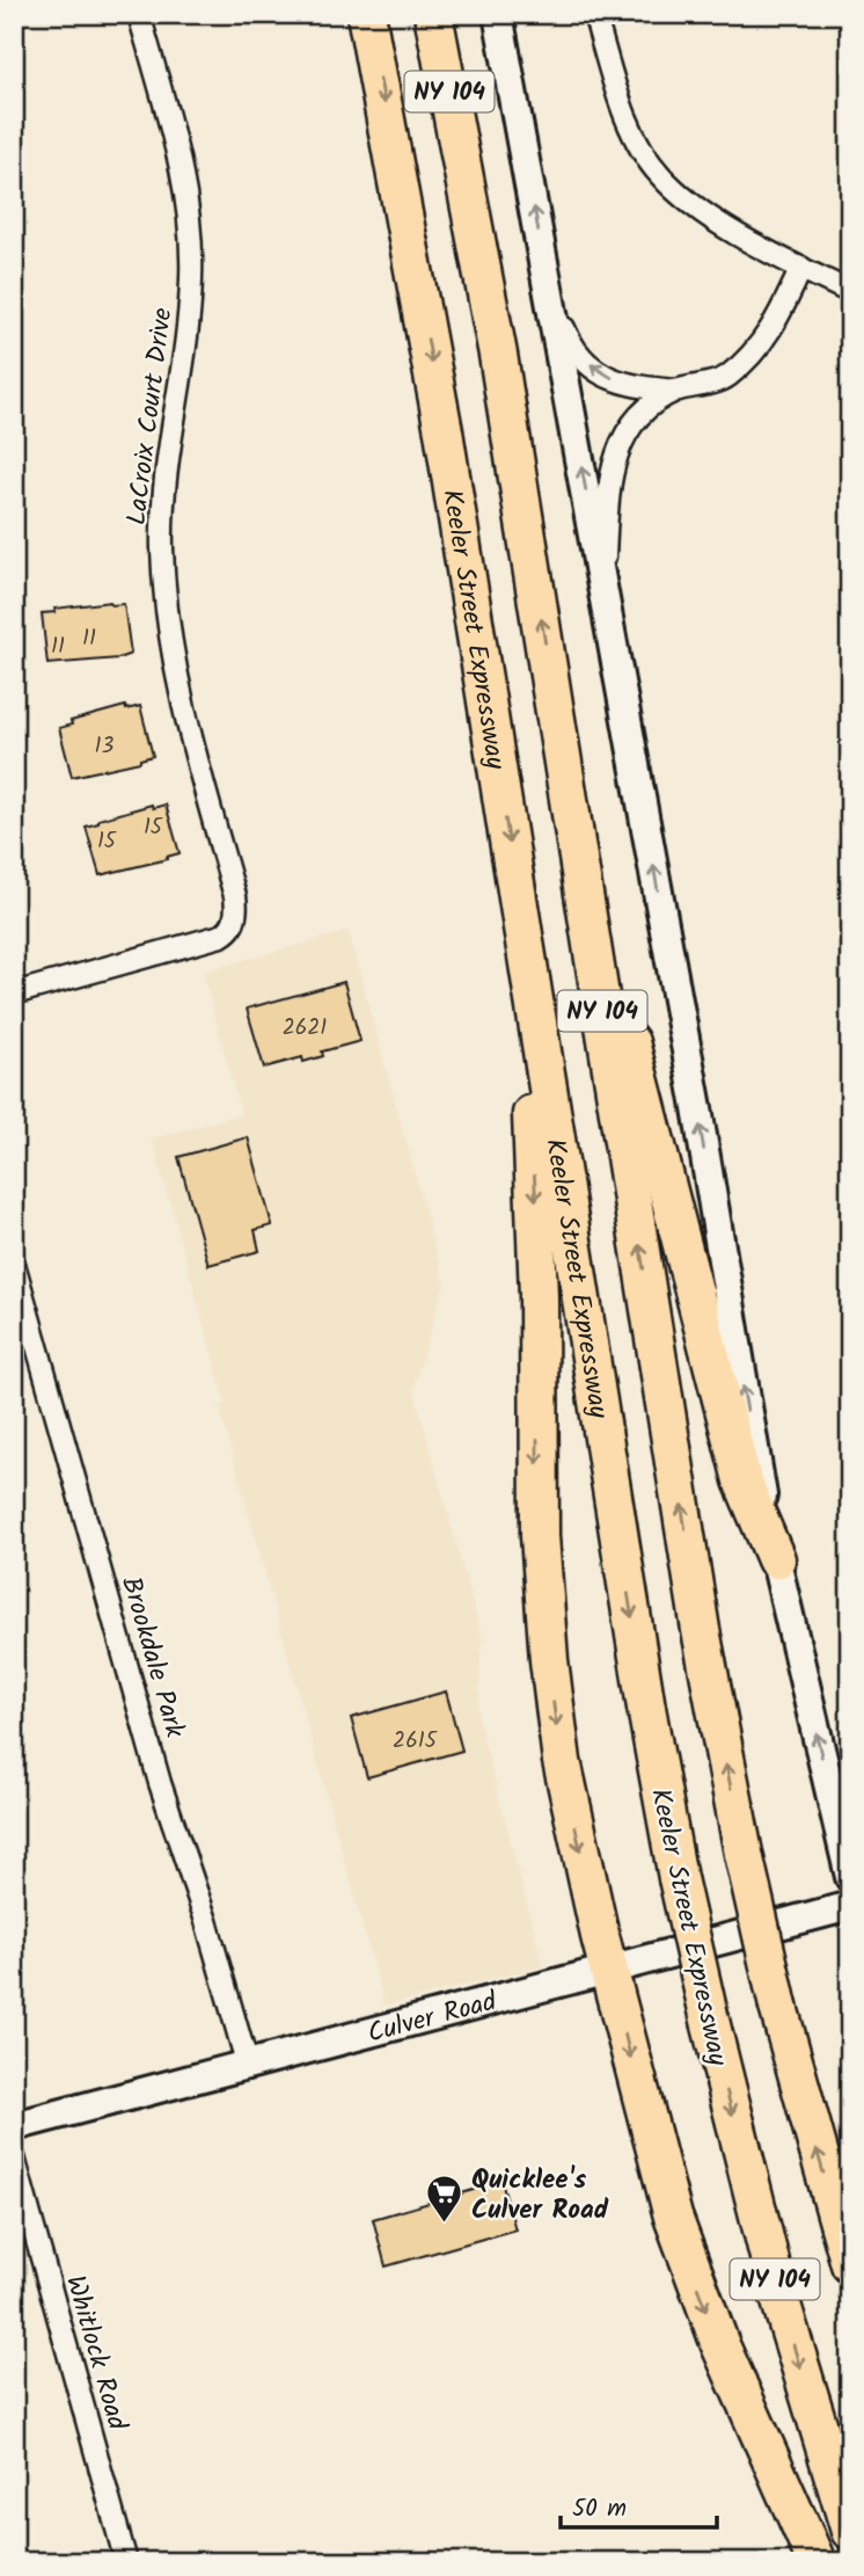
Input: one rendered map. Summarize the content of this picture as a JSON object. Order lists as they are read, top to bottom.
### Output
{
  "streets": {
    "highway": ["NY 104", "Keeler Street Expressway"],
    "main road": ["Culver Road"],
    "street": ["LaCroix Court Drive", "Brookdale Park", "Whitlock Road"]
  },
  "crossings": [
    ["Brookdale Park", "Culver Road"]
  ],
  "places": {
    "supermarket": ["Quicklee's Culver Road"]
  },
  "house_numbers": [
    "11",
    "11",
    "13",
    "15",
    "15",
    "2621",
    "2615"
  ],
  "scale_bar": "50 m"
}
